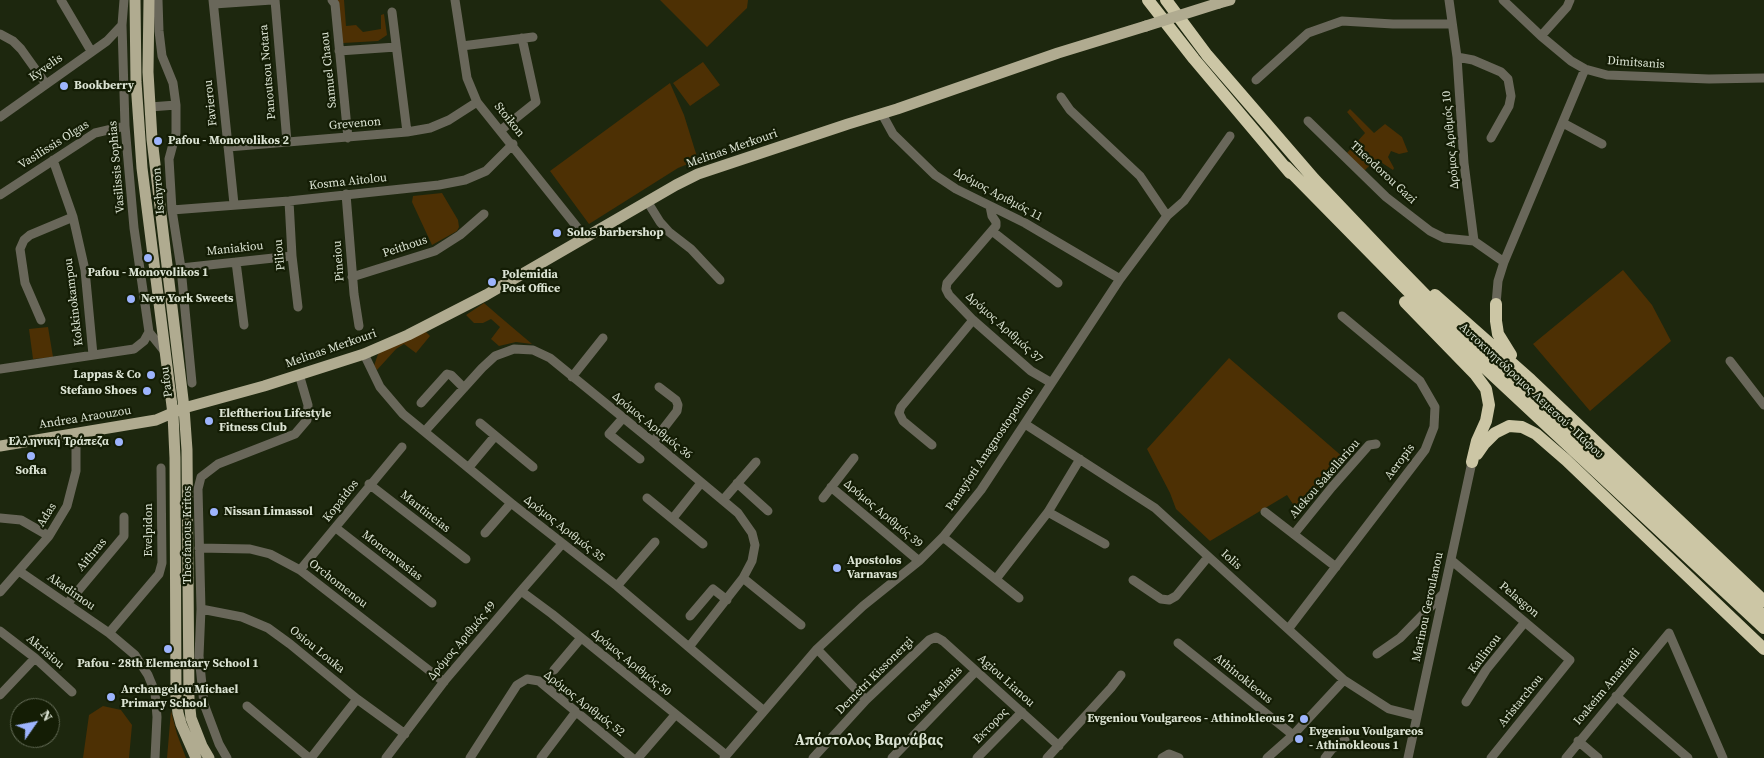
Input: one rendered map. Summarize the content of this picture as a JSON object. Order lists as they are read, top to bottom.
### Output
{
  "streets": {
    "highway": ["Αυτοκινητόδρομος Λεμεσού - Πάφου"],
    "main road": ["Melinas Merkouri", "Pafou", "Andrea Araouzou"],
    "street": [
      "Dimitsanis",
      "Kyvelis",
      "Samuel Chaou",
      "Panoutsou Notara",
      "Favierou",
      "Stoikon",
      "Grevenon",
      "Δρόμος Αριθμός 10",
      "Vasilissis Olgas",
      "Vasilissis Sophias",
      "Theodorou Gazi",
      "Kosma Aitolou",
      "Ischyron",
      "Δρόμος Αριθμός 11",
      "Peithous",
      "Maniakiou",
      "Piliou",
      "Pineiou",
      "Kokkinokampou",
      "Δρόμος Αριθμός 37",
      "Δρόμος Αριθμός 36",
      "Panayioti Anagnostopoulou",
      "Aeropis",
      "Alekou Sakellariou",
      "Kopaidos",
      "Mantineias",
      "Δρόμος Αριθμός 39",
      "Adas",
      "Δρόμος Αριθμός 35",
      "Evelpidon",
      "Theofanous Kritos",
      "Aithras",
      "Monemvasias",
      "Iolis",
      "Orchomenou",
      "Akadimou",
      "Pelasgon",
      "Marinou Geroulanou",
      "Δρόμος Αριθμός 49",
      "Osiou Louka",
      "Akrisiou",
      "Kallinou",
      "Δρόμος Αριθμός 50",
      "Demetri Kissonergi",
      "Athinokleous",
      "Agiou Lianou",
      "Ioakeim Ananiadi",
      "Osias Melanis",
      "Aristarchou",
      "Δρόμος Αριθμός 52",
      "Εκτορος"
    ]
  },
  "crossings": [
    ["Kyvelis", "Vasilissis Sophias"],
    ["Samuel Chaou", "Grevenon"],
    ["Panoutsou Notara", "Grevenon"],
    ["Favierou", "Grevenon"],
    ["Favierou", "Kosma Aitolou"],
    ["Stoikon", "Grevenon"],
    ["Stoikon", "Melinas Merkouri"],
    ["Stoikon", "Kosma Aitolou"],
    ["Δρόμος Αριθμός 10", "Theodorou Gazi"],
    ["Vasilissis Olgas", "Vasilissis Sophias"],
    ["Vasilissis Olgas", "Kokkinokampou"],
    ["Melinas Merkouri", "Δρόμος Αριθμός 11"],
    ["Melinas Merkouri", "Pafou"],
    ["Melinas Merkouri", "Andrea Araouzou"],
    ["Melinas Merkouri", "Δρόμος Αριθμός 35"],
    ["Melinas Merkouri", "Theofanous Kritos"],
    ["Kosma Aitolou", "Ischyron"],
    ["Kosma Aitolou", "Piliou"],
    ["Kosma Aitolou", "Pineiou"],
    ["Ischyron", "Maniakiou"],
    ["Δρόμος Αριθμός 11", "Panayioti Anagnostopoulou"],
    ["Peithous", "Pineiou"],
    ["Maniakiou", "Piliou"],
    ["Δρόμος Αριθμός 37", "Panayioti Anagnostopoulou"],
    ["Pafou", "Andrea Araouzou"],
    ["Andrea Araouzou", "Adas"],
    ["Δρόμος Αριθμός 36", "Δρόμος Αριθμός 35"],
    ["Panayioti Anagnostopoulou", "Δρόμος Αριθμός 39"],
    ["Panayioti Anagnostopoulou", "Δρόμος Αριθμός 35"],
    ["Panayioti Anagnostopoulou", "Iolis"],
    ["Panayioti Anagnostopoulou", "Δρόμος Αριθμός 50"],
    ["Aeropis", "Iolis"],
    ["Kopaidos", "Mantineias"],
    ["Kopaidos", "Monemvasias"],
    ["Kopaidos", "Orchomenou"],
    ["Adas", "Akadimou"],
    ["Δρόμος Αριθμός 35", "Δρόμος Αριθμός 49"],
    ["Evelpidon", "Akadimou"],
    ["Theofanous Kritos", "Orchomenou"],
    ["Theofanous Kritos", "Osiou Louka"],
    ["Aithras", "Akadimou"],
    ["Iolis", "Marinou Geroulanou"],
    ["Orchomenou", "Δρόμος Αριθμός 49"],
    ["Pelasgon", "Marinou Geroulanou"],
    ["Pelasgon", "Kallinou"],
    ["Pelasgon", "Aristarchou"],
    ["Δρόμος Αριθμός 49", "Osiou Louka"],
    ["Δρόμος Αριθμός 49", "Δρόμος Αριθμός 50"],
    ["Demetri Kissonergi", "Agiou Lianou"],
    ["Agiou Lianou", "Osias Melanis"],
    ["Agiou Lianou", "Εκτορος"]
  ],
  "districts": ["Απόστολος Βαρνάβας"],
  "places": [
    "Bookberry",
    "Pafou - Monovolikos 2",
    "Solos barbershop",
    "Pafou - Monovolikos 1",
    "Polemidia Post Office",
    "New York Sweets",
    "Lappas & Co",
    "Stefano Shoes",
    "Eleftheriou Lifestyle Fitness Club",
    "Ελληνική Τράπεζα",
    "Sofka",
    "Nissan Limassol",
    "Apostolos Varnavas",
    "Pafou - 28th Elementary School 1",
    "Archangelou Michael Primary School",
    "Evgeniou Voulgareos - Athinokleous 2",
    "Evgeniou Voulgareos - Athinokleous 1"
  ],
  "north": "top right"
}
